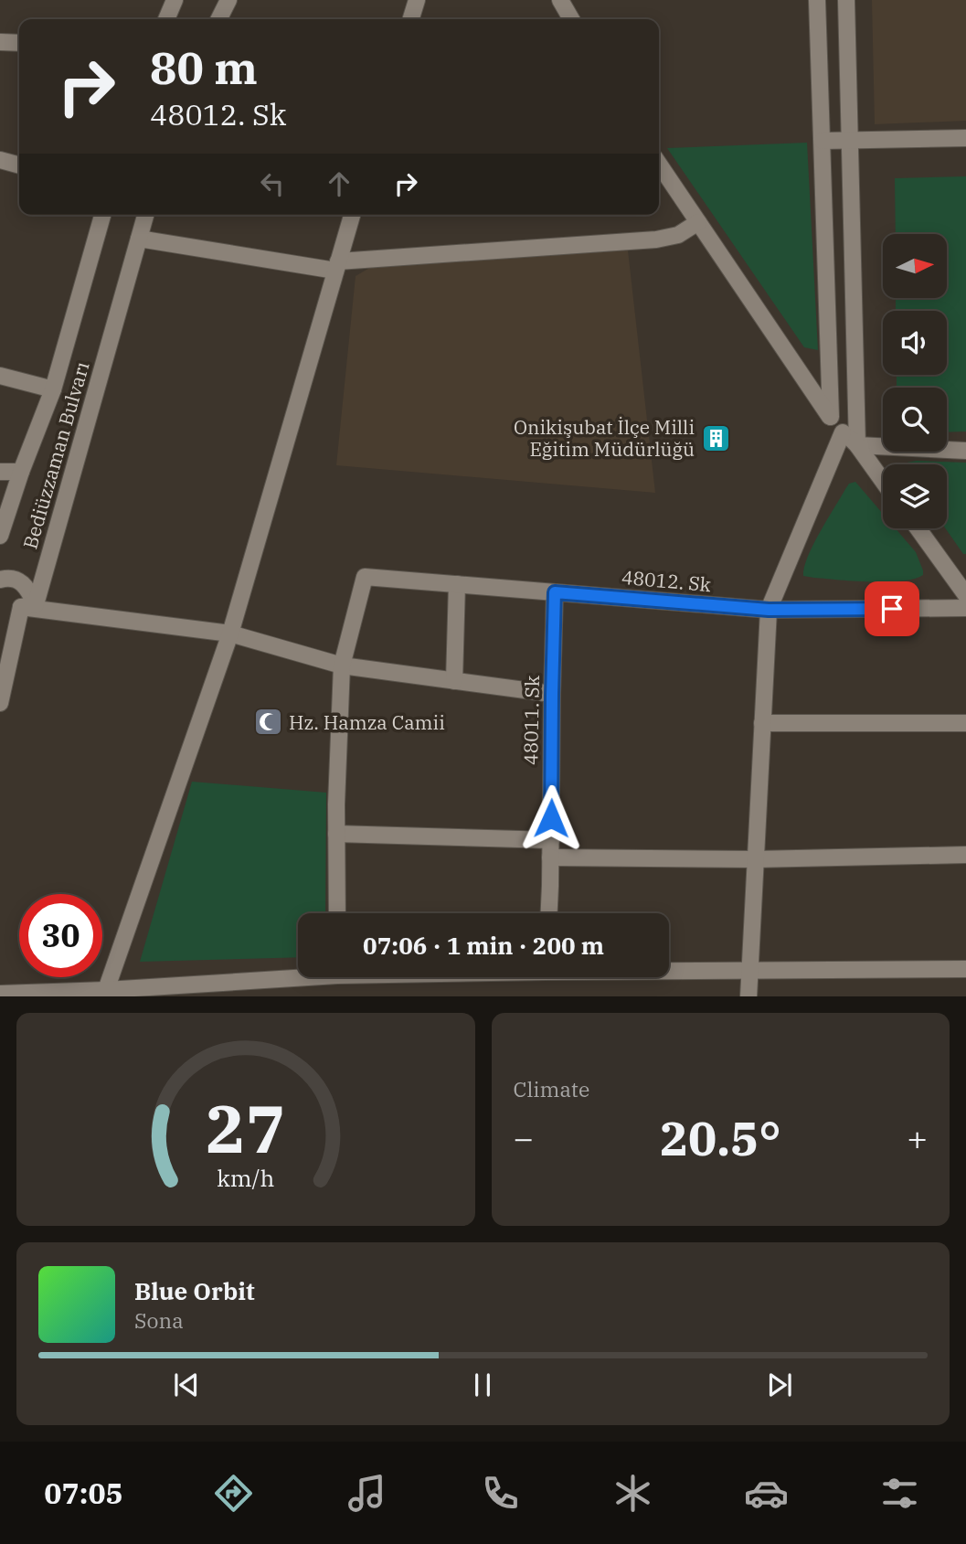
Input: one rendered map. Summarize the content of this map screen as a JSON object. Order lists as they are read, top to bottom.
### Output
{
  "streets": {
    "street": ["Bediüzzaman Bulvarı", "48012. Sk", "48011. Sk"]
  },
  "crossings": [
    ["48012. Sk", "48011. Sk"]
  ],
  "places": {
    "building": ["Onikişubat İlçe Milli Eğitim Müdürlüğü"],
    "mosque": ["Hz. Hamza Camii"]
  },
  "north": "right",
  "page": {
    "turn": ["80 m", "48012. Sk"],
    "limit": "30",
    "trip": "07:06 · 1 min · 200 m",
    "tile": "Climate",
    "heat": ["−", "20.5°", "+"],
    "song": ["Blue Orbit", "Sona"],
    "tabs": "07:05",
    "gauge": ["27", "km/h"]
  }
}
